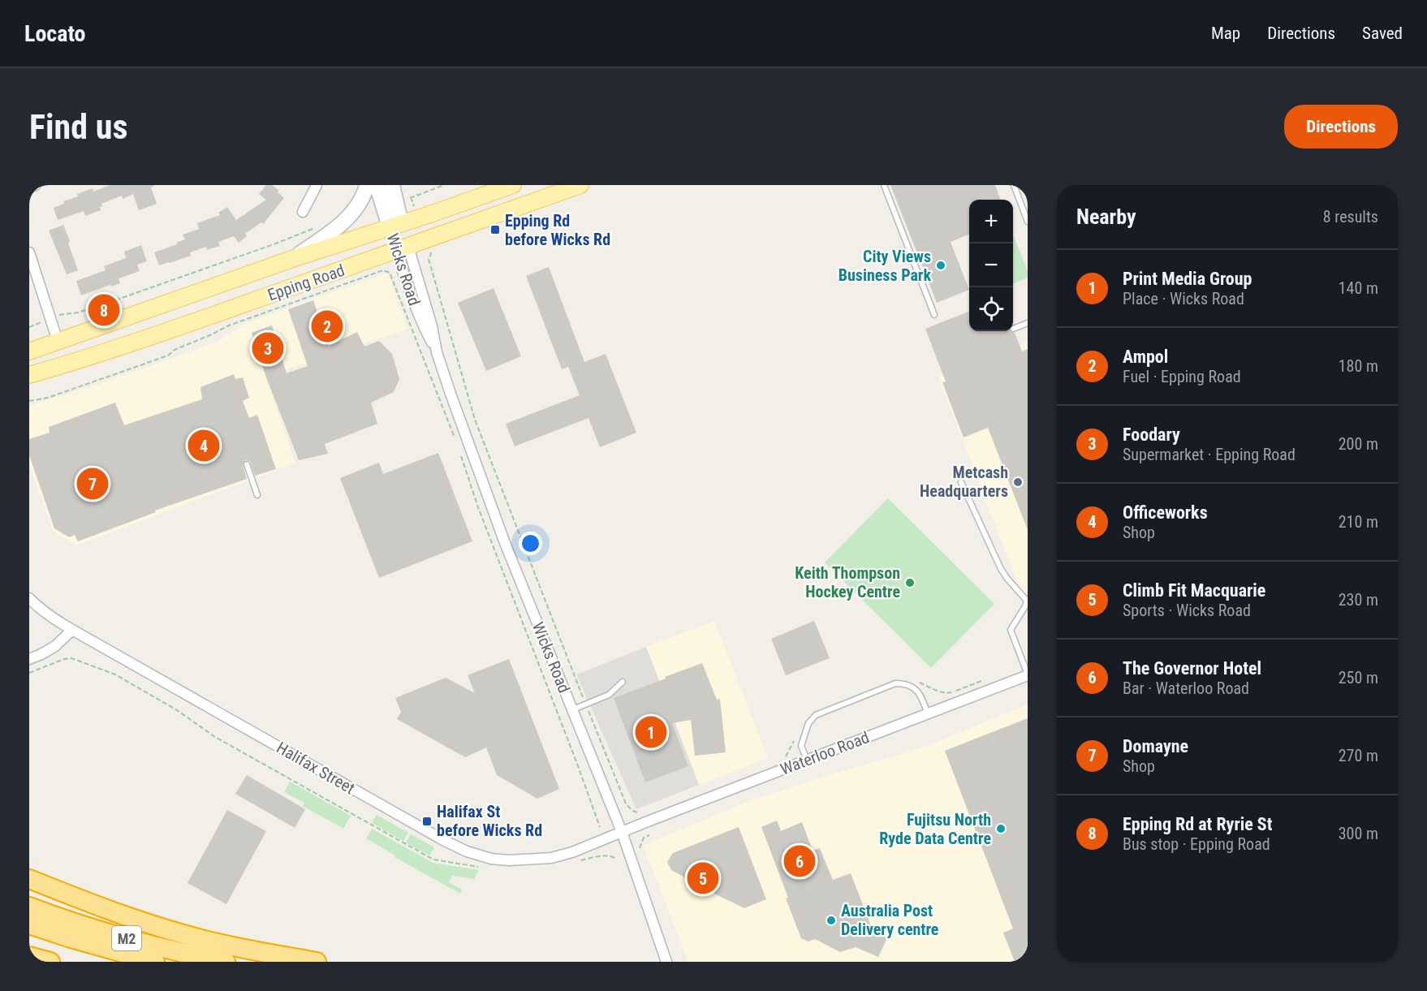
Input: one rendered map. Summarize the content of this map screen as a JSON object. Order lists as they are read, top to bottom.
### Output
{
  "streets": {
    "highway": ["M2"],
    "main road": ["Wicks Road", "Epping Road"],
    "street": ["Waterloo Road", "Halifax Street"]
  },
  "crossings": [
    ["Wicks Road", "Epping Road"],
    ["Wicks Road", "Waterloo Road"],
    ["Wicks Road", "Halifax Street"],
    ["Waterloo Road", "Halifax Street"]
  ],
  "places": {
    "transit": ["Epping Rd before Wicks Rd", "Halifax St before Wicks Rd"],
    "other": [
      "City Views Business Park",
      "Metcash Headquarters",
      "Keith Thompson Hockey Centre",
      "Fujitsu North Ryde Data Centre",
      "Australia Post Delivery centre"
    ]
  },
  "page": {
    "header": "Locato",
    "nav": ["Map", "Directions", "Saved"],
    "buttons": "Directions",
    "title": "Find us",
    "heading": ["Nearby", "8 results"],
    "map_buttons": ["+", "−"],
    "list": [
      {
        "mark": "1",
        "name": "Print Media Group",
        "note": "Place · Wicks Road",
        "value": "140 m"
      },
      {
        "mark": "2",
        "name": "Ampol",
        "note": "Fuel · Epping Road",
        "value": "180 m"
      },
      {
        "mark": "3",
        "name": "Foodary",
        "note": "Supermarket · Epping Road",
        "value": "200 m"
      },
      {
        "mark": "4",
        "name": "Officeworks",
        "note": "Shop",
        "value": "210 m"
      },
      {
        "mark": "5",
        "name": "Climb Fit Macquarie",
        "note": "Sports · Wicks Road",
        "value": "230 m"
      },
      {
        "mark": "6",
        "name": "The Governor Hotel",
        "note": "Bar · Waterloo Road",
        "value": "250 m"
      },
      {
        "mark": "7",
        "name": "Domayne",
        "note": "Shop",
        "value": "270 m"
      },
      {
        "mark": "8",
        "name": "Epping Rd at Ryrie St",
        "note": "Bus stop · Epping Road",
        "value": "300 m"
      }
    ],
    "pins": [
      "8",
      "2",
      "3",
      "4",
      "7",
      "1",
      "6",
      "5"
    ]
  }
}
